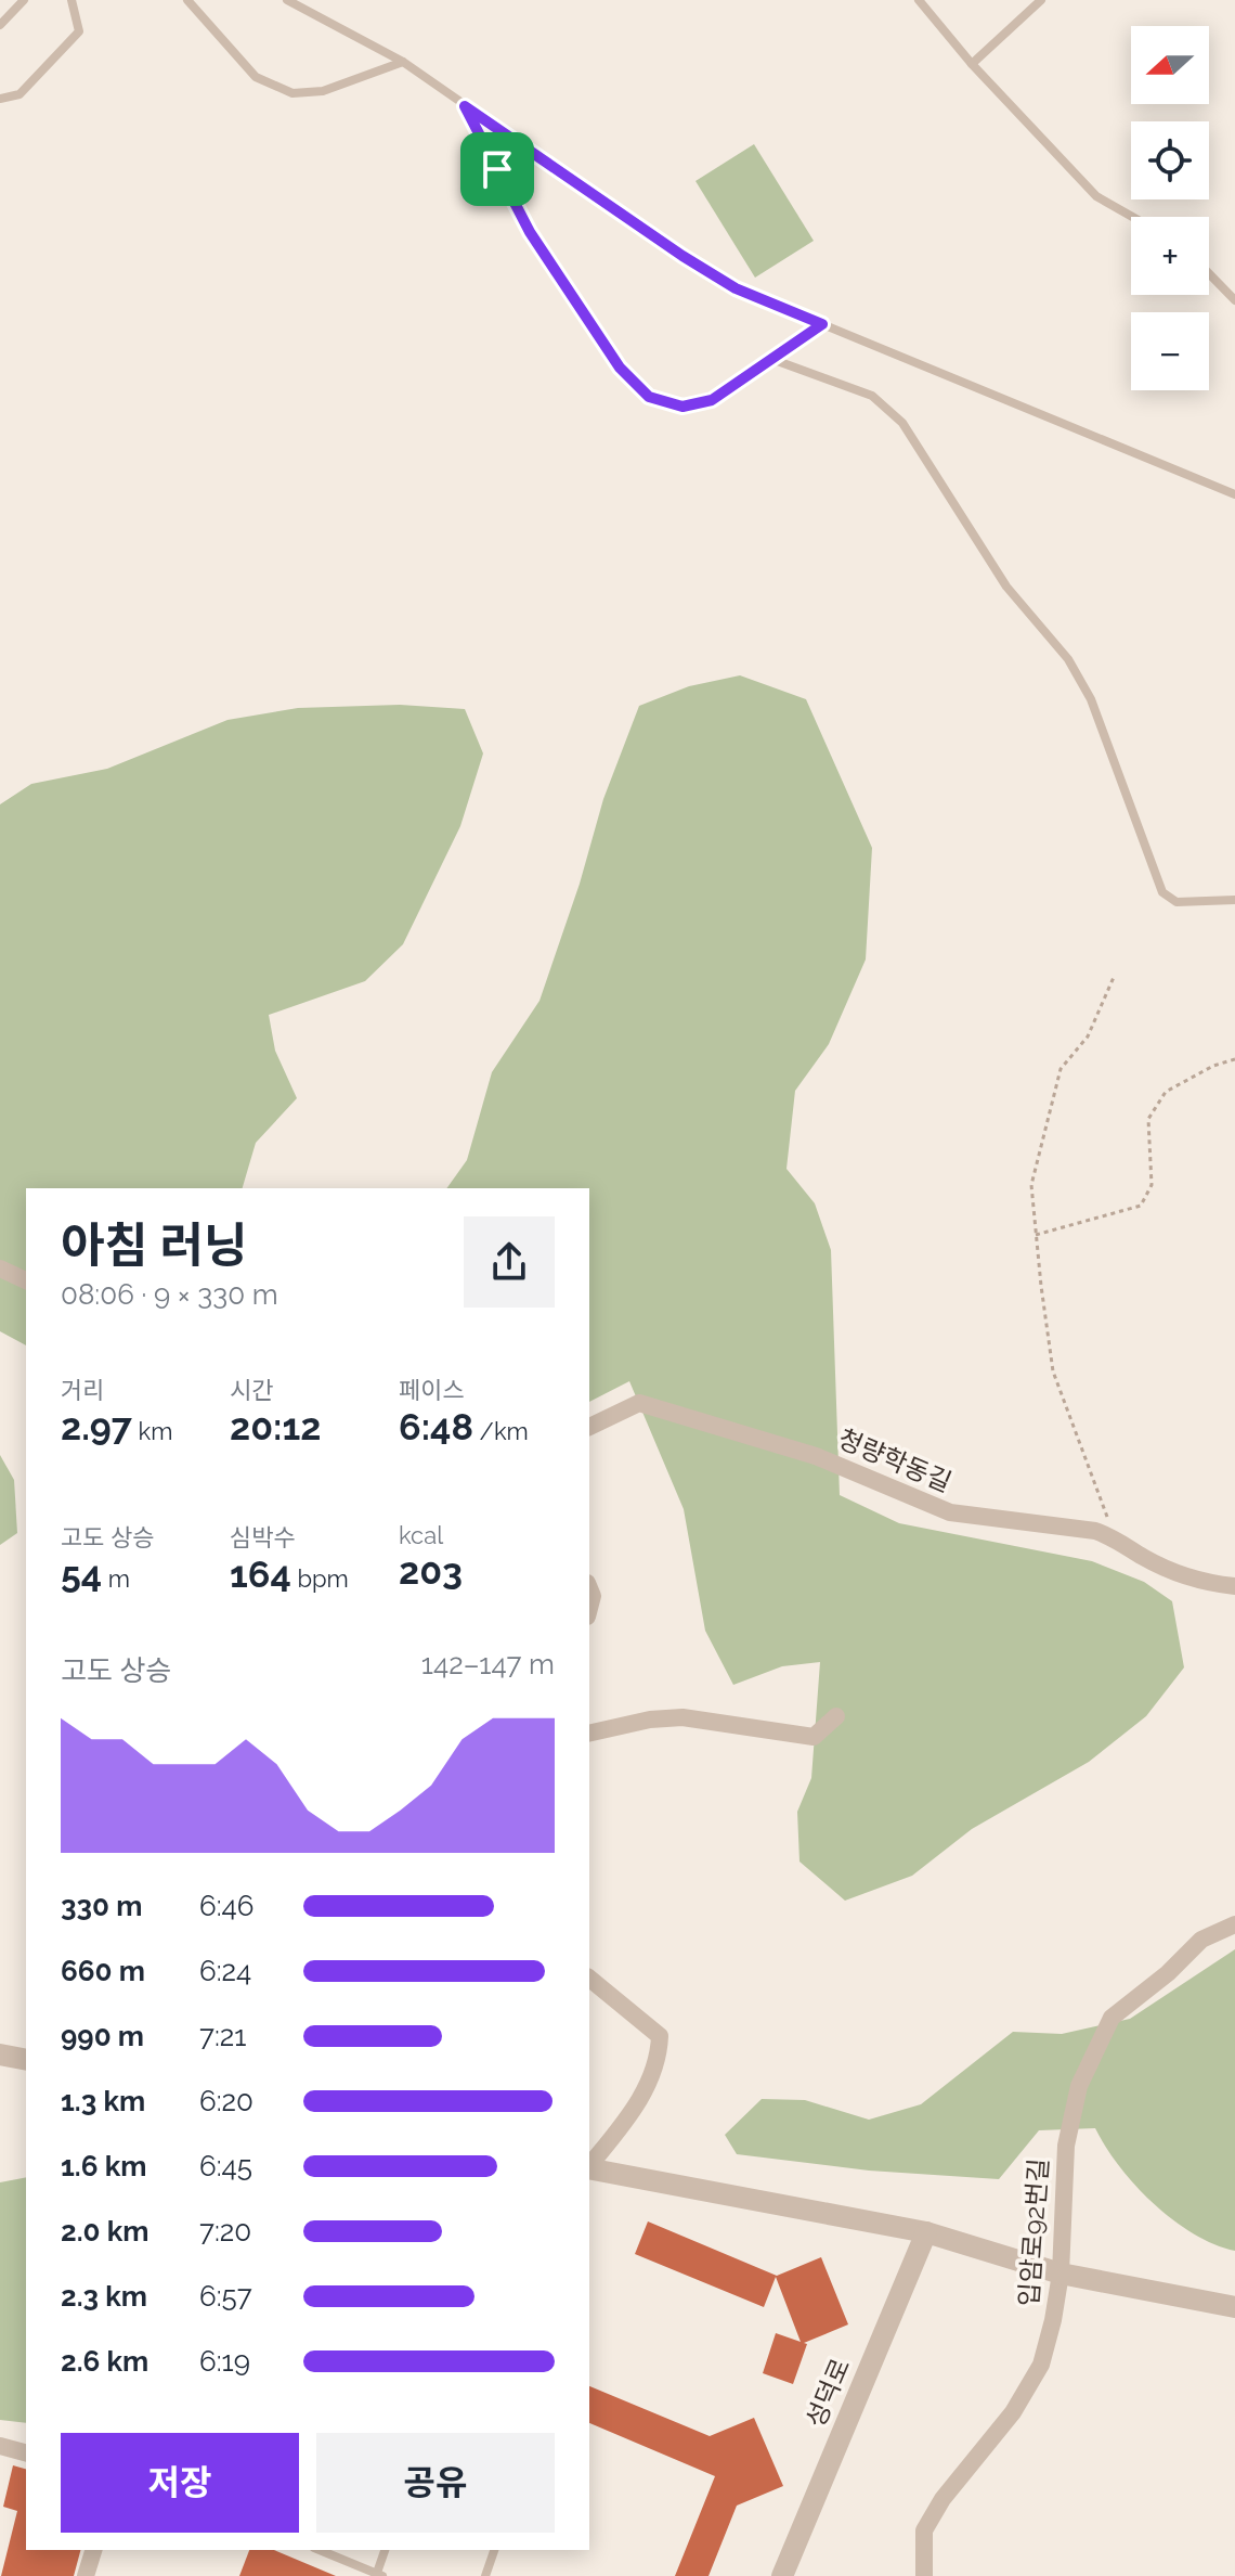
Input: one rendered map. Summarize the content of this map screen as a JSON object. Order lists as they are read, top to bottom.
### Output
{
  "streets": {
    "street": ["청량학동길", "입암로92번길", "성덕로"]
  },
  "north": "left",
  "page": {
    "map_buttons": ["+", "−"],
    "heading": ["아침 러닝", "08:06 · 9 × 330 m"],
    "stats": [
      ["거리", "2.97 km"],
      ["시간", "20:12"],
      ["페이스", "6:48 /km"],
      ["고도 상승", "54 m"],
      ["심박수", "164 bpm"],
      ["kcal", "203"]
    ],
    "chart": ["고도 상승", "142–147 m"],
    "list": [
      {
        "name": "330 m",
        "note": "6:46"
      },
      {
        "name": "660 m",
        "note": "6:24"
      },
      {
        "name": "990 m",
        "note": "7:21"
      },
      {
        "name": "1.3 km",
        "note": "6:20"
      },
      {
        "name": "1.6 km",
        "note": "6:45"
      },
      {
        "name": "2.0 km",
        "note": "7:20"
      },
      {
        "name": "2.3 km",
        "note": "6:57"
      },
      {
        "name": "2.6 km",
        "note": "6:19"
      }
    ],
    "buttons": ["저장", "공유"]
  }
}
